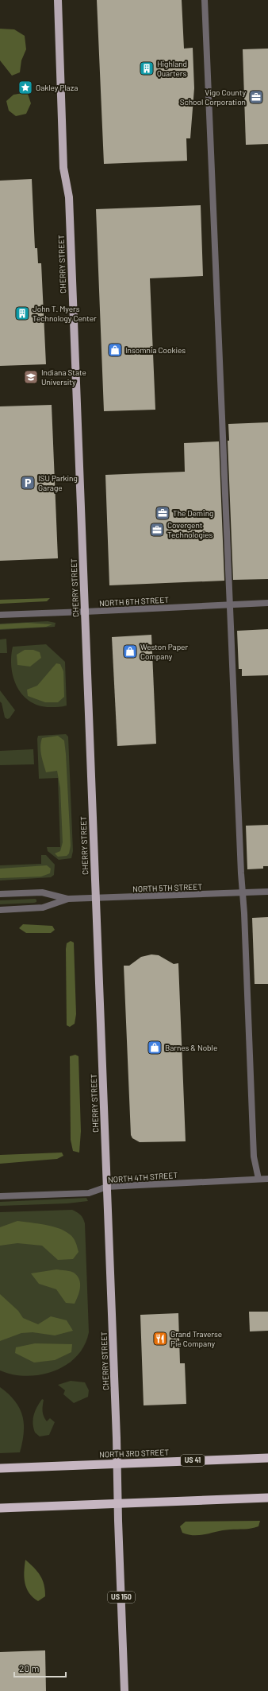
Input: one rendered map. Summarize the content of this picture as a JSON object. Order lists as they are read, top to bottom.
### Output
{
  "streets": {
    "highway": ["NORTH 3RD STREET", "US 41"],
    "main road": ["CHERRY STREET", "US 150"],
    "street": ["NORTH 6TH STREET", "NORTH 5TH STREET", "NORTH 4TH STREET"]
  },
  "crossings": [
    ["CHERRY STREET", "NORTH 6TH STREET"],
    ["CHERRY STREET", "NORTH 5TH STREET"],
    ["CHERRY STREET", "NORTH 4TH STREET"],
    ["CHERRY STREET", "NORTH 3RD STREET"]
  ],
  "places": {
    "building": ["Highland Quarters", "John T. Myers Technology Center"],
    "place": ["Oakley Plaza"],
    "office": ["Vigo County School Corporation", "The Deming", "Covergent Technologies"],
    "shop": ["Insomnia Cookies", "Weston Paper Company", "Barnes & Noble"],
    "school or university": ["Indiana State University"],
    "parking": ["ISU Parking Garage"],
    "restaurant": ["Grand Traverse Pie Company"]
  },
  "scale_bar": "20 m"
}
